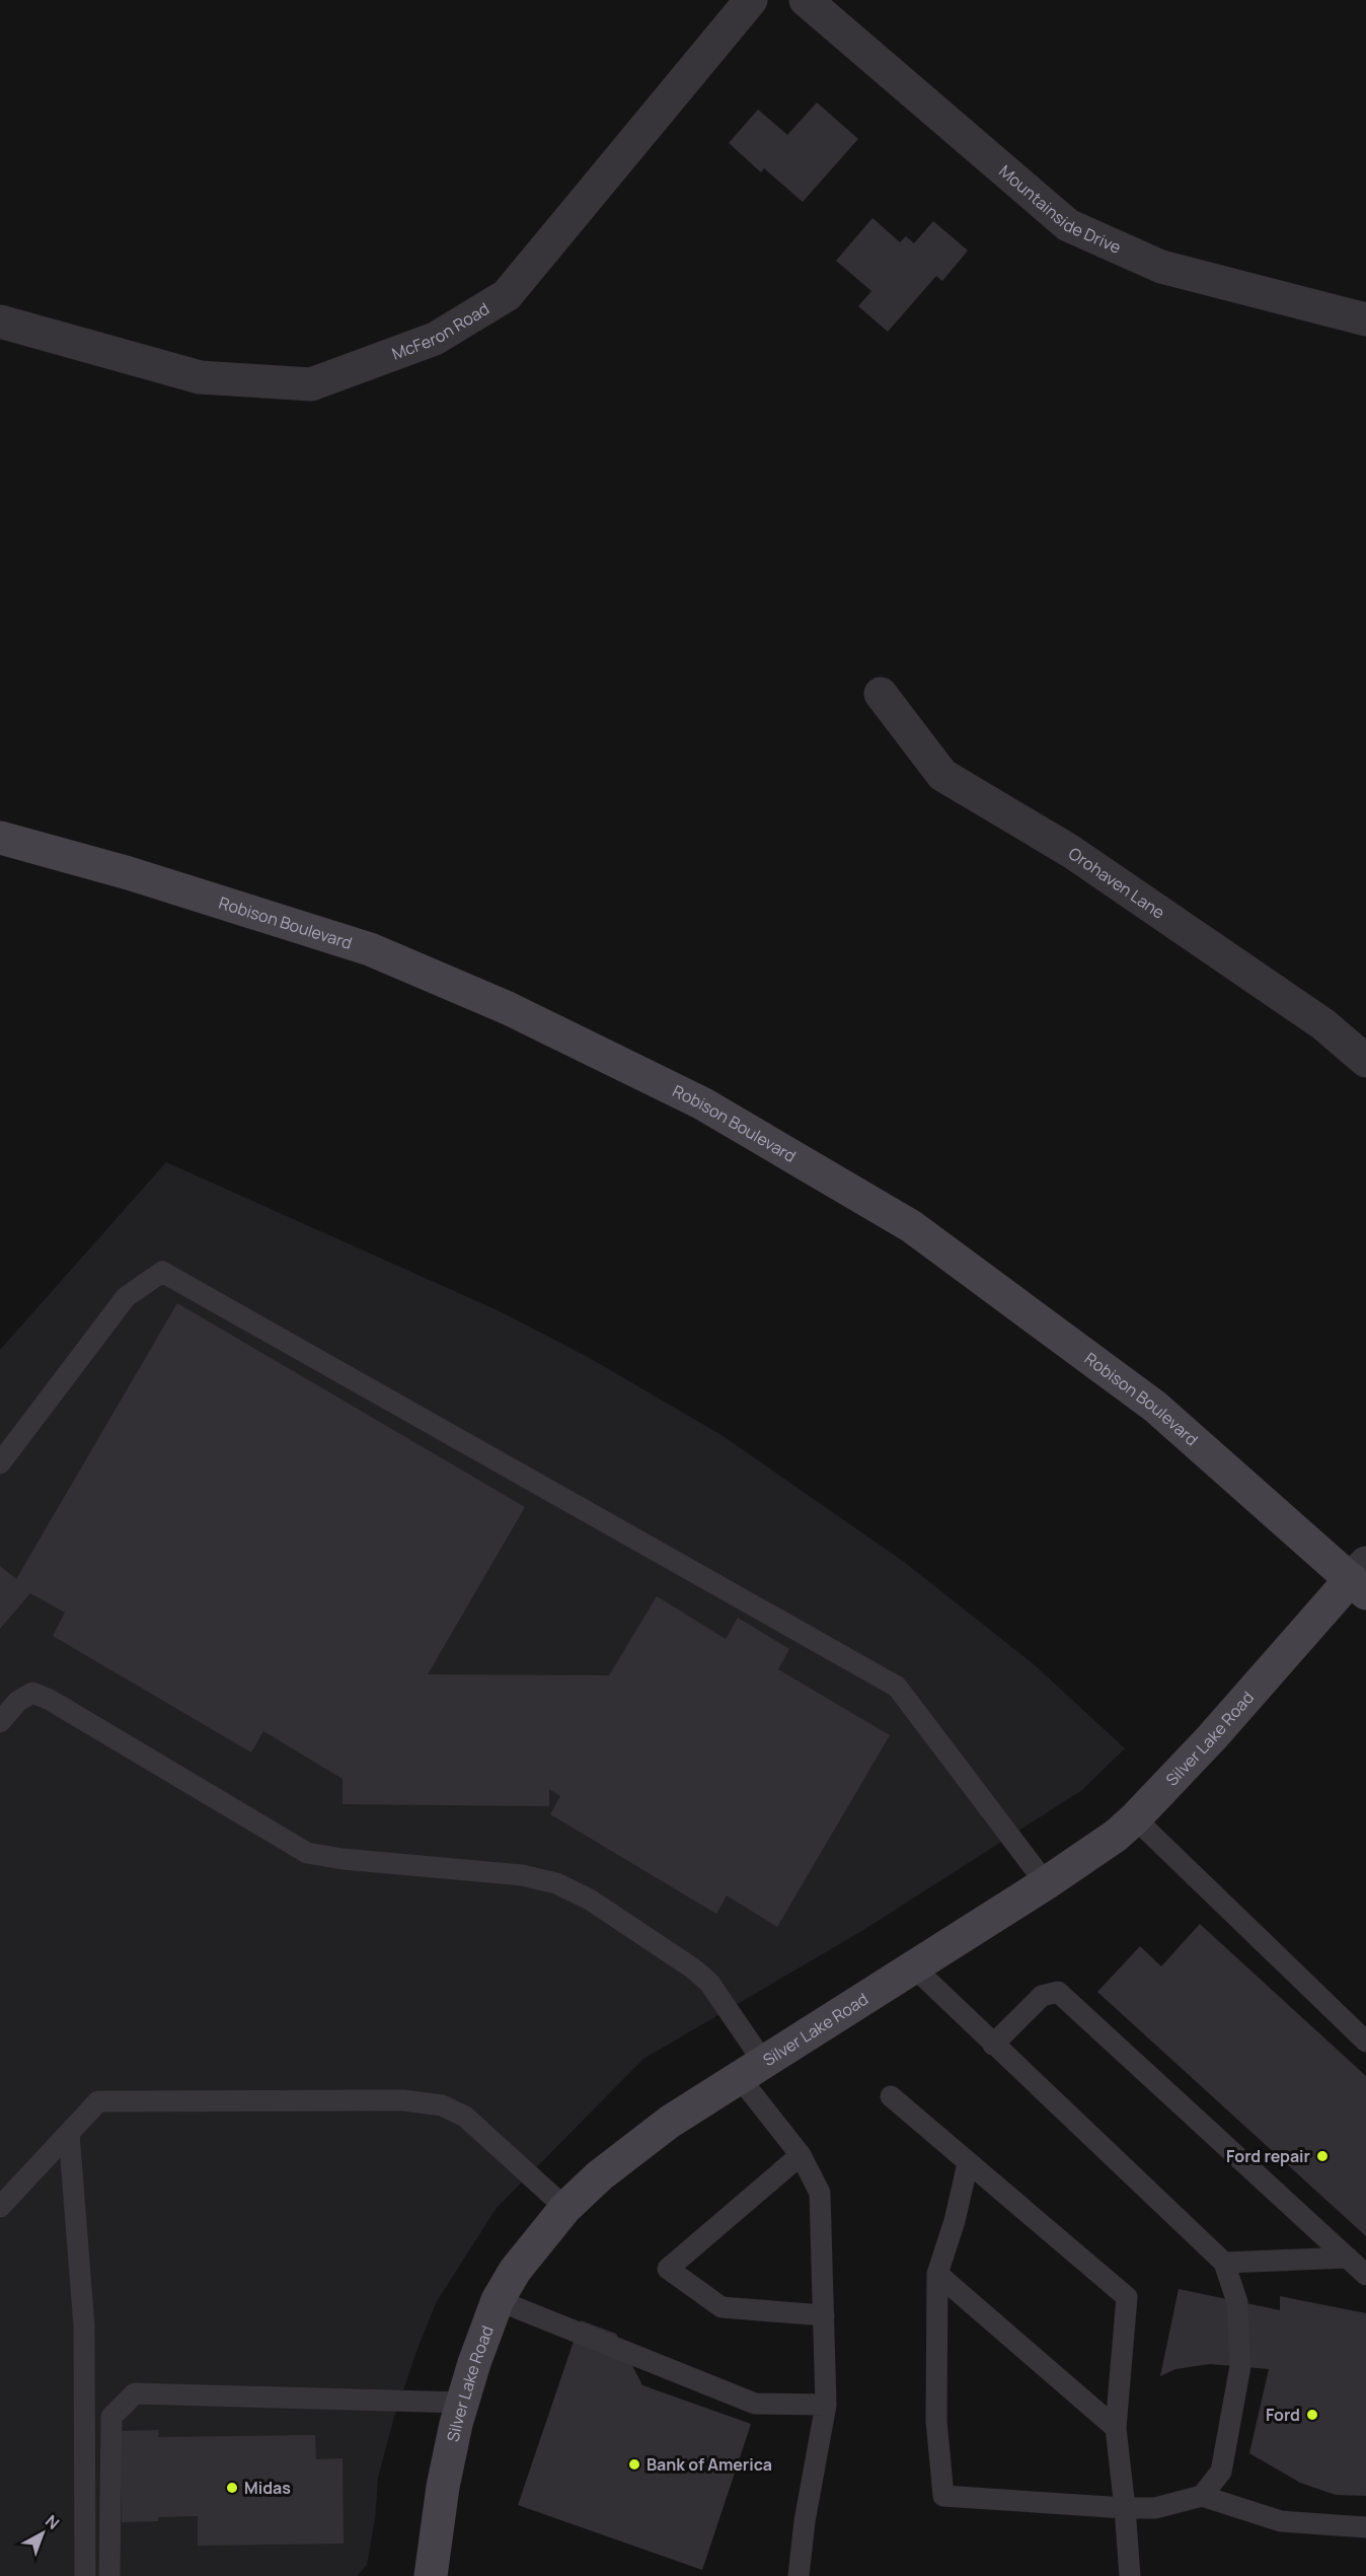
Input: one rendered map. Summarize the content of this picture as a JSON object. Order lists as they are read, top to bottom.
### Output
{
  "streets": {
    "street": [
      "Mountainside Drive",
      "McFeron Road",
      "Orohaven Lane",
      "Robison Boulevard",
      "Silver Lake Road"
    ]
  },
  "crossings": [
    ["Robison Boulevard", "Silver Lake Road"]
  ],
  "places": [
    "Ford repair",
    "Ford",
    "Bank of America",
    "Midas"
  ],
  "north": "top right"
}
